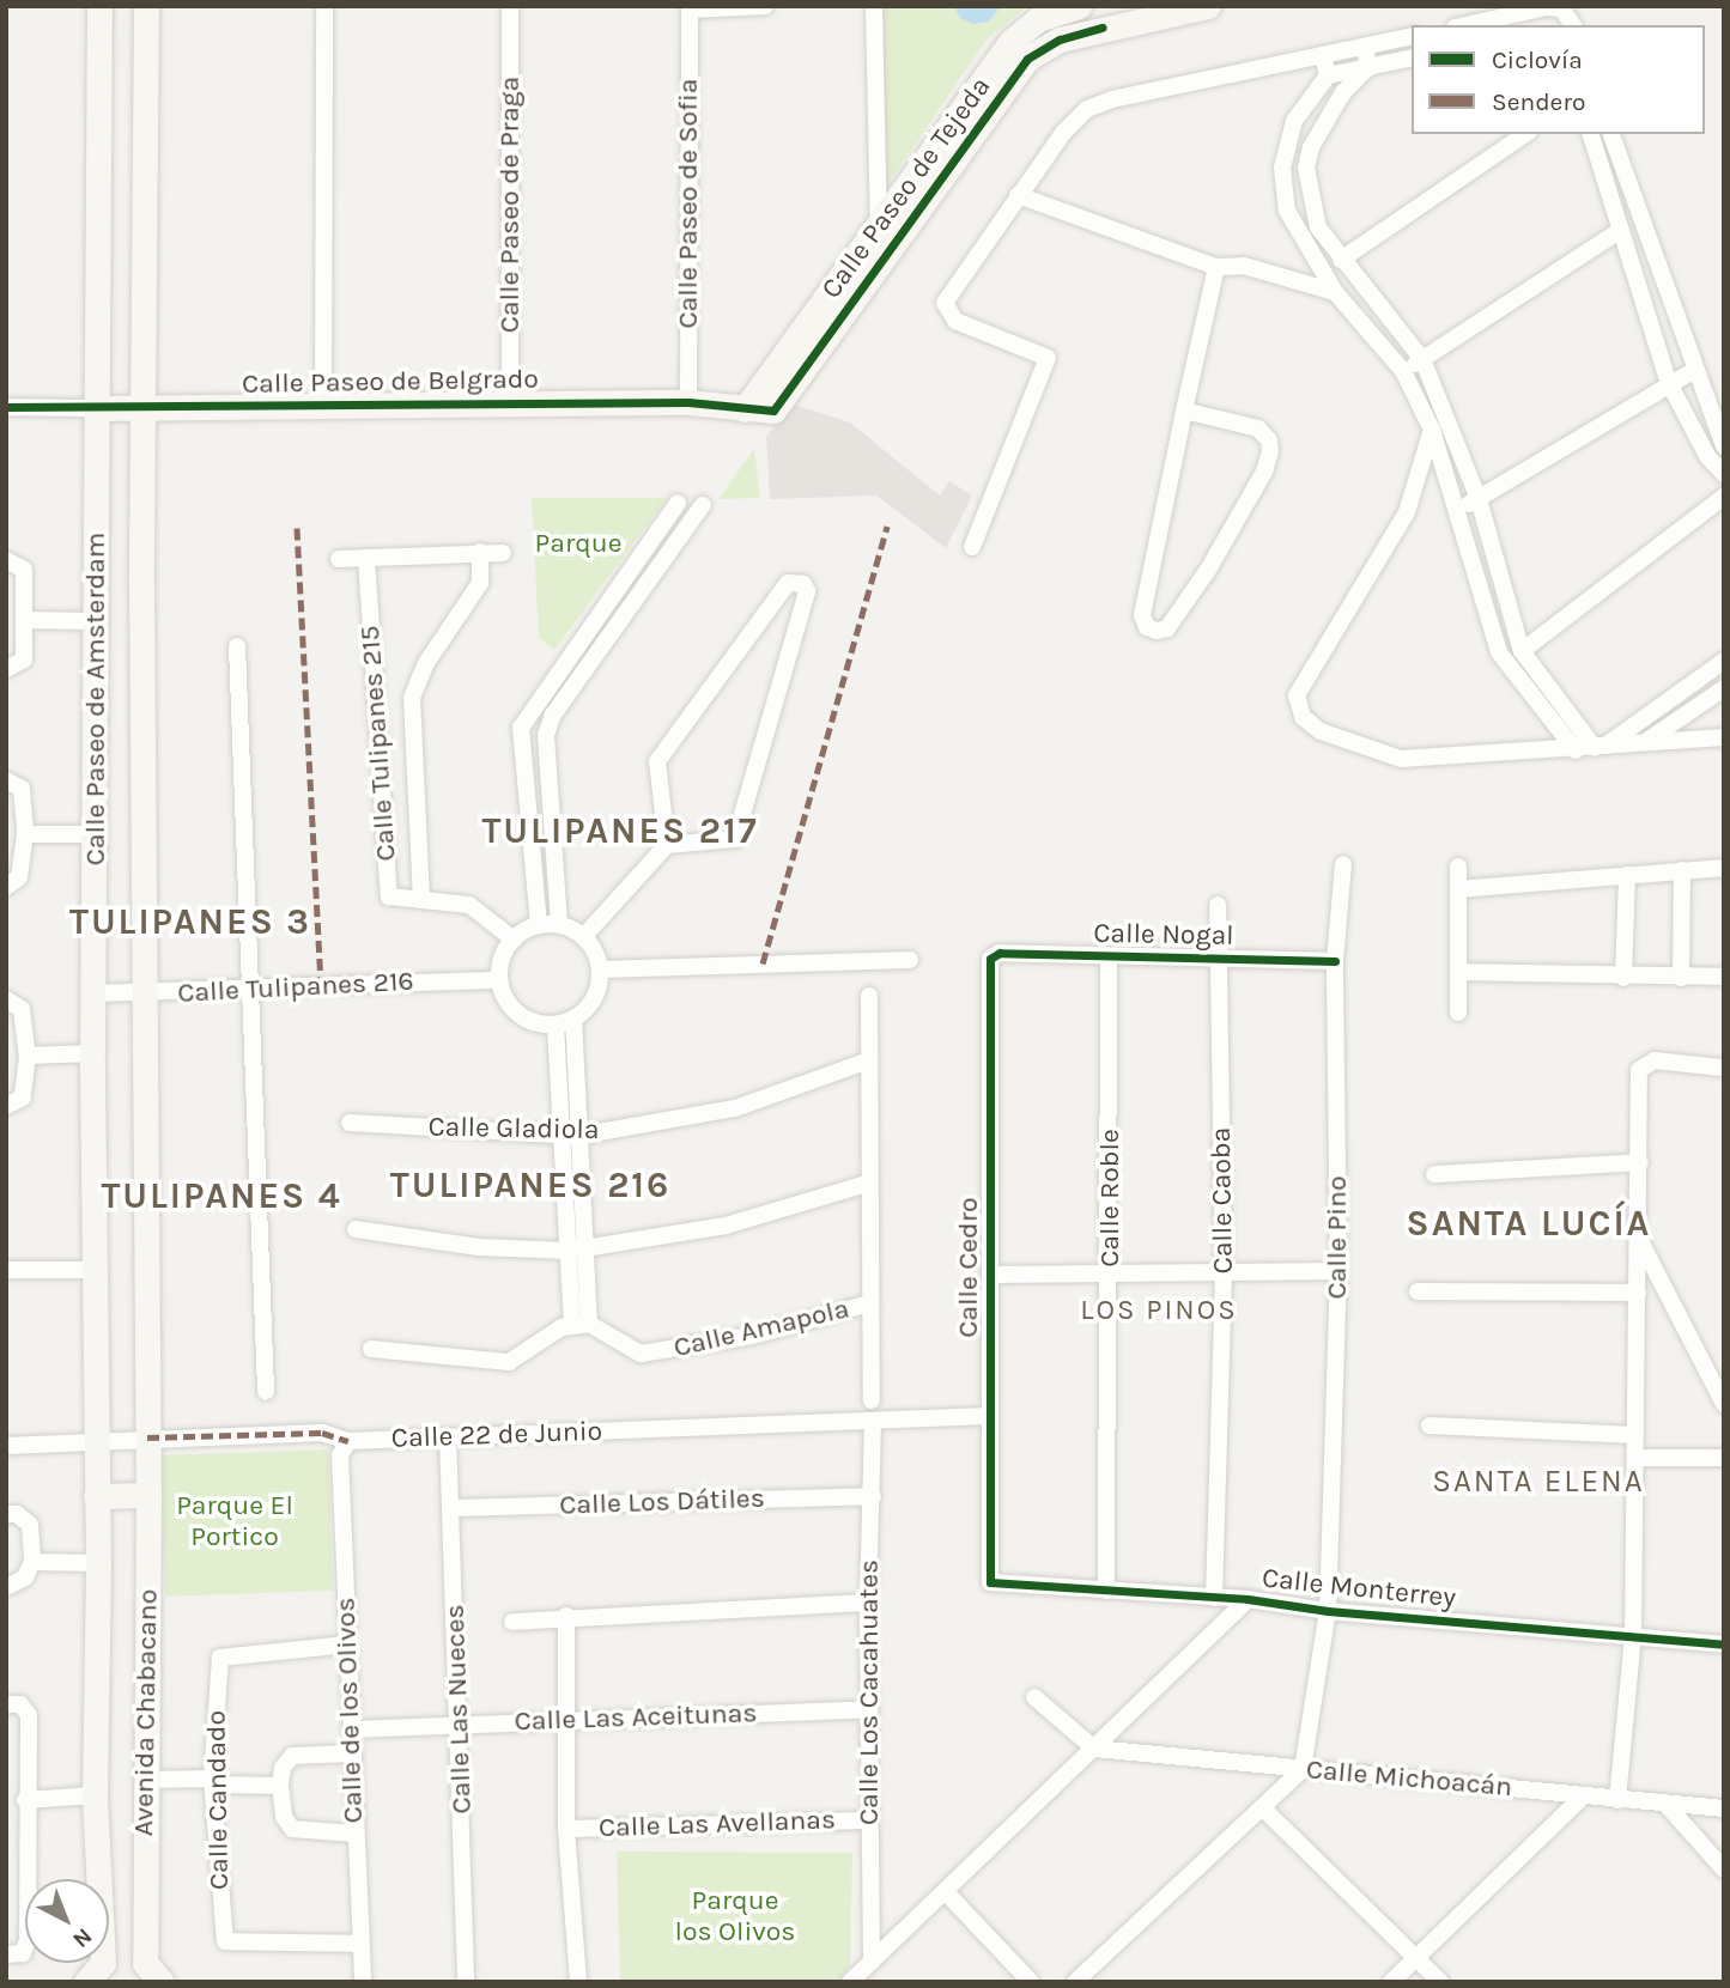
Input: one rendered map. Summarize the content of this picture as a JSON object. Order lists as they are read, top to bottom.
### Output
{
  "streets": {
    "main road": [
      "Calle Paseo de Tejeda",
      "Calle Paseo de Belgrado",
      "Calle Paseo de Amsterdam",
      "Avenida Chabacano"
    ],
    "street": [
      "Calle Paseo de Sofia",
      "Calle Paseo de Praga",
      "Calle Tulipanes 215",
      "Calle Nogal",
      "Calle Tulipanes 216",
      "Calle Gladiola",
      "Calle Roble",
      "Calle Caoba",
      "Calle Pino",
      "Calle Cedro",
      "Calle Amapola",
      "Calle 22 de Junio",
      "Calle Los Dátiles",
      "Calle Monterrey",
      "Calle Los Cacahuates",
      "Calle Las Nueces",
      "Calle de los Olivos",
      "Calle Las Aceitunas",
      "Calle Michoacán",
      "Calle Candado",
      "Calle Las Avellanas"
    ]
  },
  "crossings": [
    ["Calle Paseo de Tejeda", "Calle Paseo de Belgrado"],
    ["Calle Paseo de Sofia", "Calle Paseo de Belgrado"],
    ["Calle Paseo de Praga", "Calle Paseo de Belgrado"],
    ["Calle Paseo de Belgrado", "Calle Paseo de Amsterdam"],
    ["Calle Paseo de Amsterdam", "Calle Tulipanes 216"],
    ["Calle Paseo de Amsterdam", "Calle 22 de Junio"],
    ["Calle Paseo de Amsterdam", "Avenida Chabacano"],
    ["Calle Tulipanes 215", "Calle Tulipanes 216"],
    ["Calle Nogal", "Calle Roble"],
    ["Calle Nogal", "Calle Caoba"],
    ["Calle Nogal", "Calle Pino"],
    ["Calle Nogal", "Calle Cedro"],
    ["Calle Roble", "Calle Monterrey"],
    ["Calle Caoba", "Calle Monterrey"],
    ["Calle Pino", "Calle Monterrey"],
    ["Calle Pino", "Calle Michoacán"],
    ["Calle Cedro", "Calle 22 de Junio"],
    ["Calle Cedro", "Calle Monterrey"],
    ["Calle 22 de Junio", "Calle Los Cacahuates"],
    ["Calle 22 de Junio", "Calle Las Nueces"],
    ["Calle 22 de Junio", "Calle de los Olivos"],
    ["Calle 22 de Junio", "Avenida Chabacano"],
    ["Calle Los Dátiles", "Calle Los Cacahuates"],
    ["Calle Los Dátiles", "Calle Las Nueces"],
    ["Calle Monterrey", "Calle Los Cacahuates"],
    ["Calle Monterrey", "Calle Michoacán"],
    ["Calle Los Cacahuates", "Calle Las Aceitunas"],
    ["Calle Los Cacahuates", "Calle Las Avellanas"],
    ["Calle Las Nueces", "Calle Las Aceitunas"],
    ["Calle de los Olivos", "Calle Las Aceitunas"],
    ["Calle de los Olivos", "Calle Candado"]
  ],
  "districts": [
    "TULIPANES 217",
    "TULIPANES 3",
    "TULIPANES 216",
    "TULIPANES 4",
    "SANTA LUCÍA",
    "LOS PINOS",
    "SANTA ELENA"
  ],
  "parks": ["Parque", "Parque El Portico", "Parque los Olivos"],
  "legend": ["Ciclovía", "Sendero"],
  "north": "bottom right"
}
